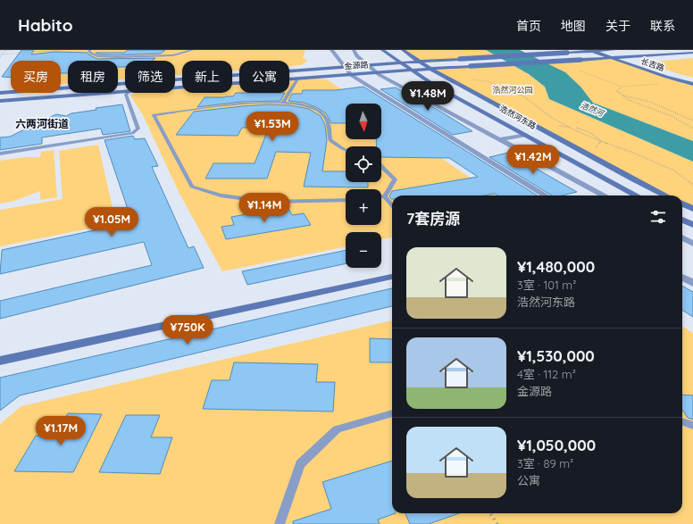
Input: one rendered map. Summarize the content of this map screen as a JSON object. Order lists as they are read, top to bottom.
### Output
{
  "streets": {
    "main road": ["长吉路", "金源路", "浩然河东路"]
  },
  "crossings": [
    ["长吉路", "金源路"],
    ["金源路", "浩然河东路"]
  ],
  "districts": ["六两河街道"],
  "water": ["浩然河"],
  "parks": ["浩然河公园"],
  "north": "bottom",
  "page": {
    "header": "Habito",
    "nav": [
      "首页",
      "地图",
      "关于",
      "联系"
    ],
    "chip": [
      "买房",
      "租房",
      "筛选",
      "新上",
      "公寓"
    ],
    "price": [
      "¥1.48M",
      "¥1.53M",
      "¥1.42M",
      "¥1.14M",
      "¥1.05M",
      "¥750K",
      "¥1.17M"
    ],
    "map_buttons": ["+", "−"],
    "heading": "7套房源",
    "list": [
      {
        "name": "¥1,480,000",
        "note": "3室 · 101 m² · 浩然河东路"
      },
      {
        "name": "¥1,530,000",
        "note": "4室 · 112 m² · 金源路"
      },
      {
        "name": "¥1,050,000",
        "note": "3室 · 89 m² · 公寓"
      }
    ]
  }
}
